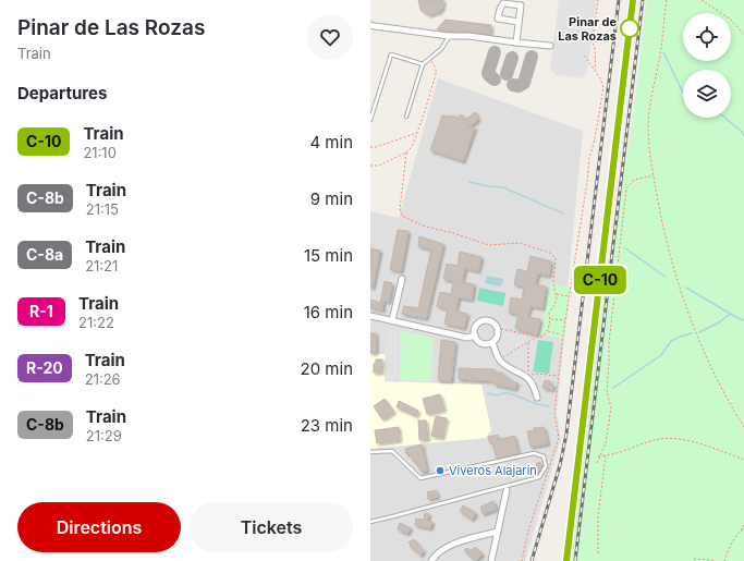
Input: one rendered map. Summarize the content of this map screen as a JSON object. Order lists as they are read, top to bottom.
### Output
{
  "places": ["Pinar de Las Rozas", "Viveros Alajarín"],
  "page": {
    "heading": [
      ["Pinar de Las Rozas", "Train"],
      "Departures"
    ],
    "on_map": "C-10",
    "list": [
      {
        "mark": "C-10",
        "name": "Train",
        "note": "21:10",
        "value": "4 min"
      },
      {
        "mark": "C-8b",
        "name": "Train",
        "note": "21:15",
        "value": "9 min"
      },
      {
        "mark": "C-8a",
        "name": "Train",
        "note": "21:21",
        "value": "15 min"
      },
      {
        "mark": "R-1",
        "name": "Train",
        "note": "21:22",
        "value": "16 min"
      },
      {
        "mark": "R-20",
        "name": "Train",
        "note": "21:26",
        "value": "20 min"
      },
      {
        "mark": "C-8b",
        "name": "Train",
        "note": "21:29",
        "value": "23 min"
      }
    ],
    "buttons": ["Directions", "Tickets"]
  }
}
